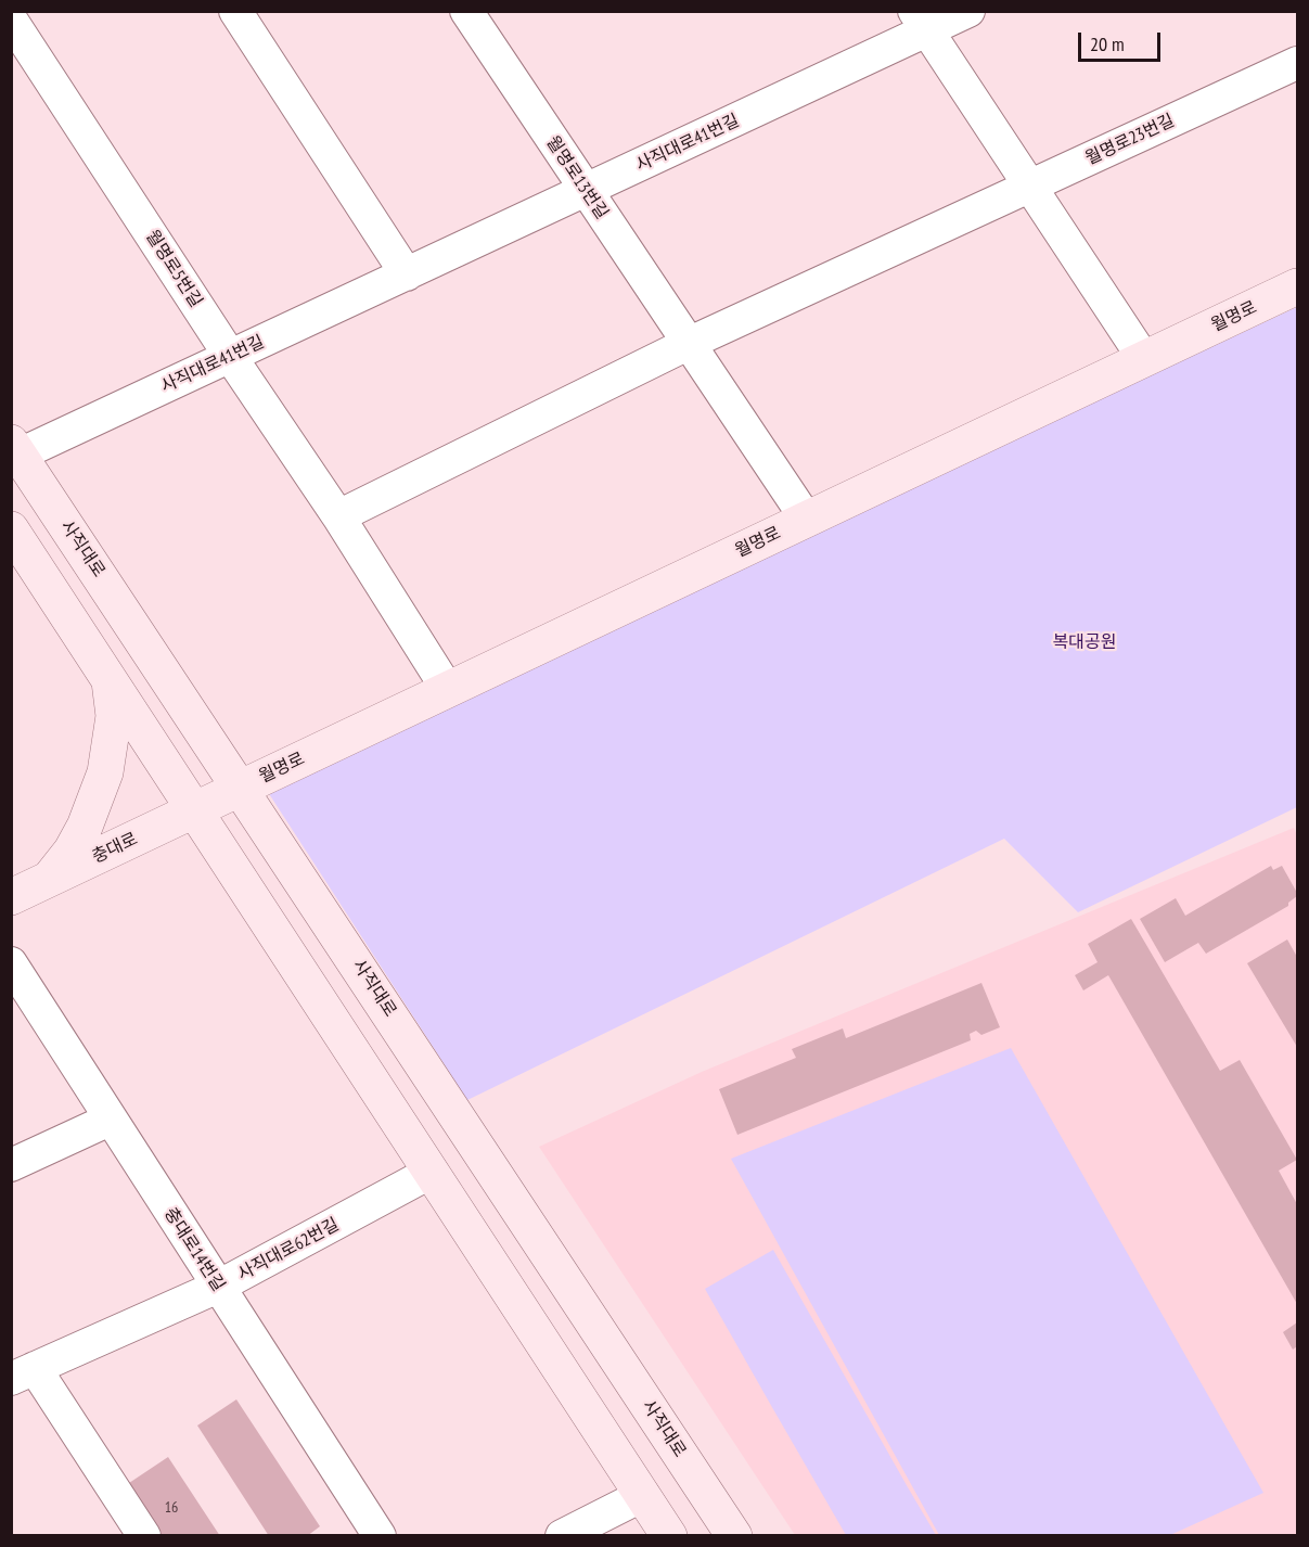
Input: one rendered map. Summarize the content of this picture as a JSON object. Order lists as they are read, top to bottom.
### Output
{
  "streets": {
    "main road": ["월명로", "사직대로", "충대로"],
    "street": [
      "월명로23번길",
      "사직대로41번길",
      "월명로13번길",
      "월명로5번길",
      "충대로14번길",
      "사직대로62번길"
    ]
  },
  "crossings": [
    ["월명로23번길", "월명로13번길"],
    ["사직대로41번길", "월명로13번길"],
    ["사직대로41번길", "월명로5번길"],
    ["사직대로41번길", "사직대로"],
    ["월명로13번길", "월명로"],
    ["월명로5번길", "월명로"],
    ["월명로", "사직대로"],
    ["월명로", "충대로"],
    ["사직대로", "충대로"],
    ["사직대로", "사직대로62번길"],
    ["충대로14번길", "사직대로62번길"]
  ],
  "parks": ["복대공원"],
  "house_numbers": ["16"],
  "scale_bar": "20 m"
}
